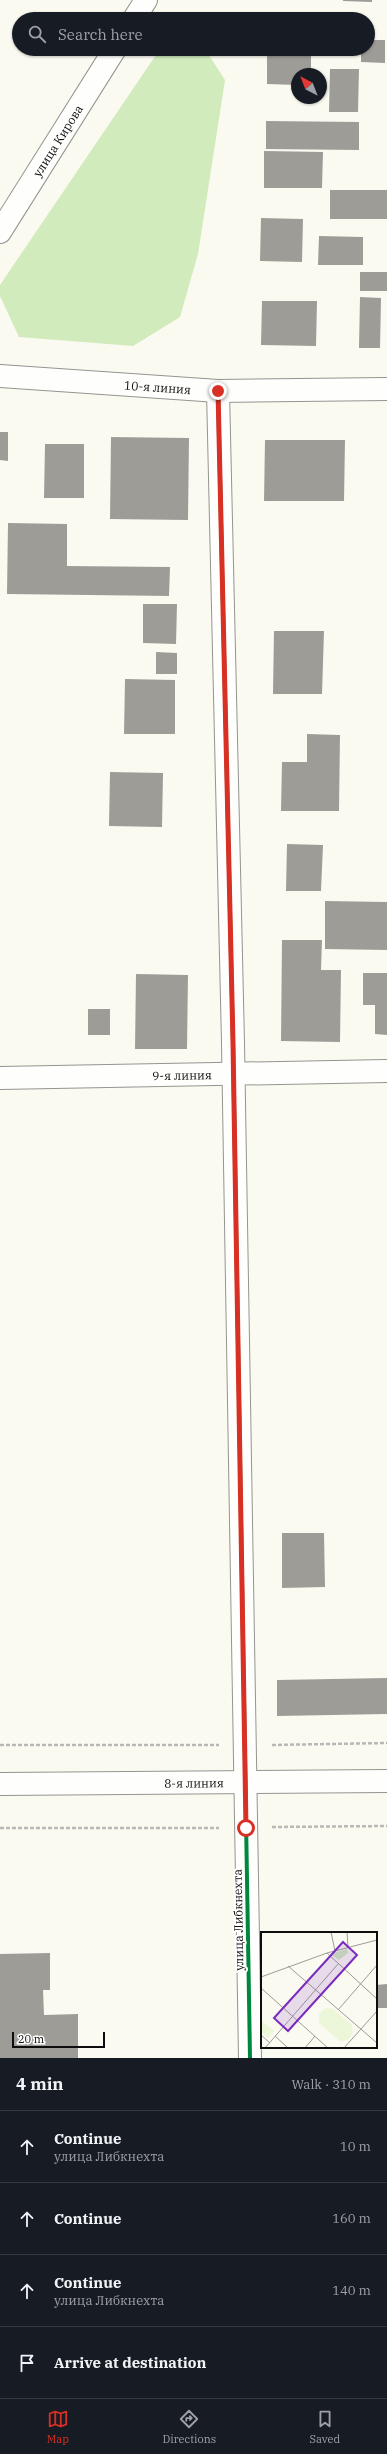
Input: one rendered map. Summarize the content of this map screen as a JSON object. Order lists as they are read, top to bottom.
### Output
{
  "streets": {
    "street": [
      "улица Кирова",
      "10-я линия",
      "9-я линия",
      "8-я линия",
      "улица Либкнехта"
    ]
  },
  "crossings": [
    ["10-я линия", "улица Либкнехта"],
    ["9-я линия", "улица Либкнехта"],
    ["8-я линия", "улица Либкнехта"]
  ],
  "scale_bar": "20 m",
  "north": "top left",
  "page": {
    "search": "Search here",
    "scale": "20 m",
    "heading": ["4 min", "Walk · 310 m"],
    "list": [
      ["Continue", "улица Либкнехта", "10 m"],
      ["Continue", "160 m"],
      ["Continue", "улица Либкнехта", "140 m"],
      "Arrive at destination"
    ],
    "nav": ["Map", "Directions", "Saved"]
  }
}
